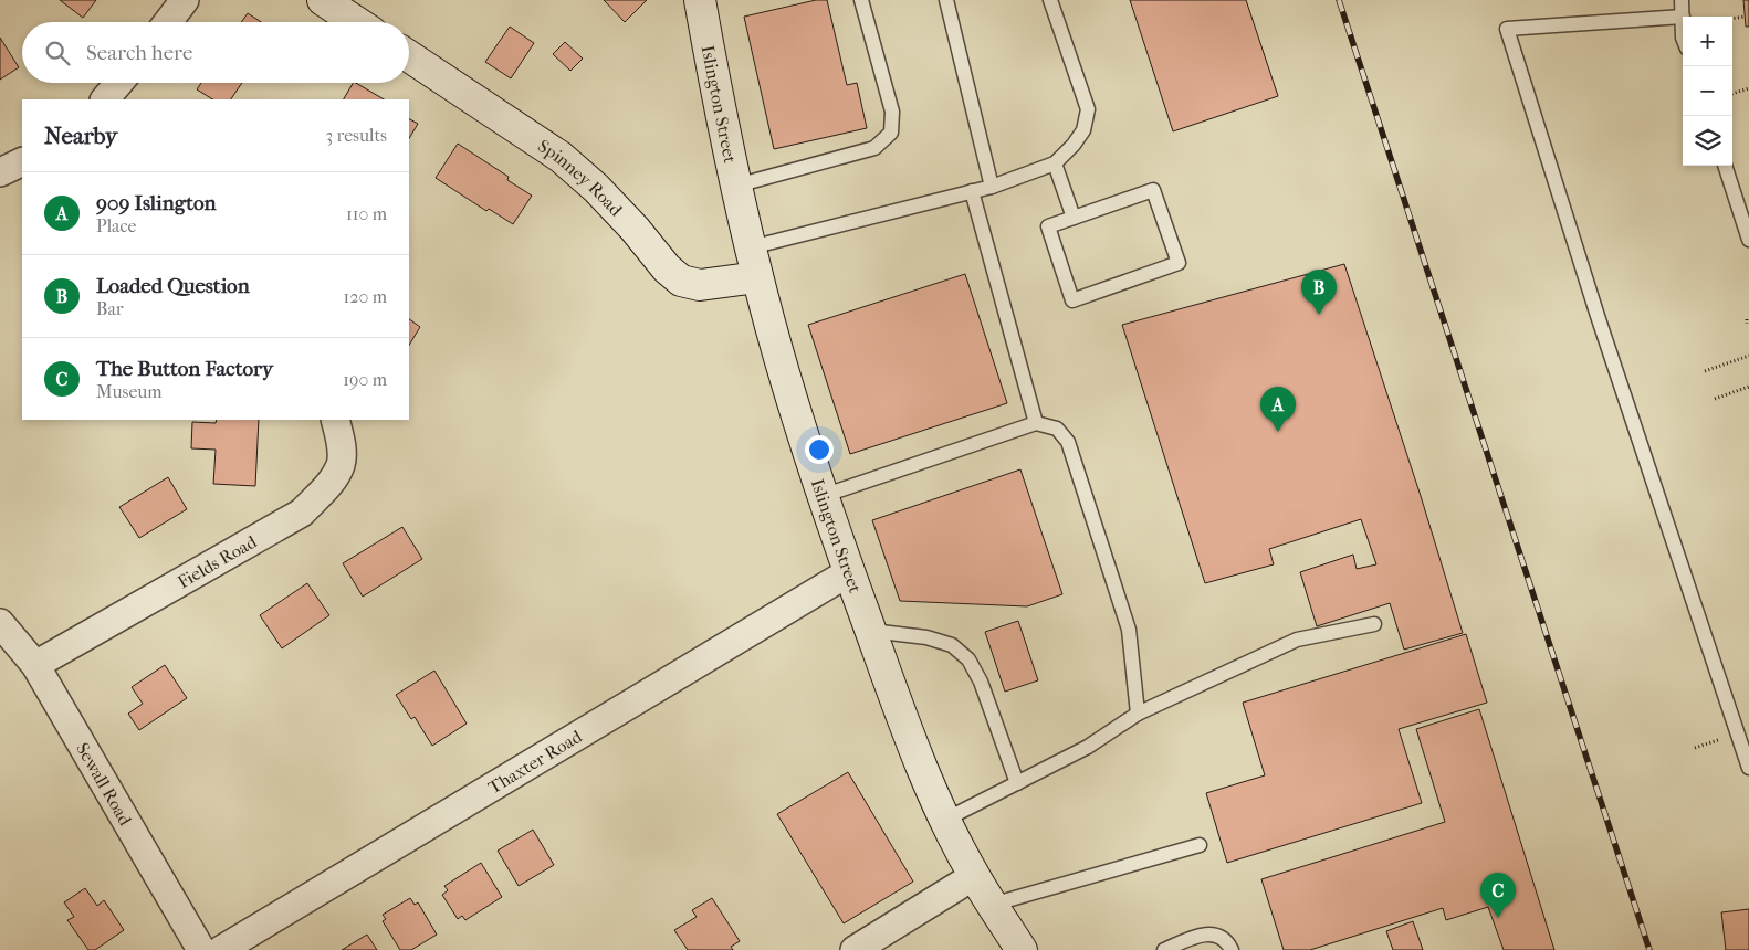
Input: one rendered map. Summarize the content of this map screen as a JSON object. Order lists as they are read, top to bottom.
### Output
{
  "streets": {
    "street": [
      "Islington Street",
      "Spinney Road",
      "Fields Road",
      "Thaxter Road",
      "Sewall Road"
    ]
  },
  "crossings": [
    ["Islington Street", "Spinney Road"],
    ["Islington Street", "Thaxter Road"],
    ["Fields Road", "Sewall Road"]
  ],
  "page": {
    "map_buttons": ["+", "−"],
    "search": "Search here",
    "heading": ["Nearby", "3 results"],
    "list": [
      {
        "mark": "A",
        "name": "909 Islington",
        "note": "Place",
        "value": "110 m"
      },
      {
        "mark": "B",
        "name": "Loaded Question",
        "note": "Bar",
        "value": "120 m"
      },
      {
        "mark": "C",
        "name": "The Button Factory",
        "note": "Museum",
        "value": "190 m"
      }
    ],
    "pins": ["B", "A", "C"]
  }
}
